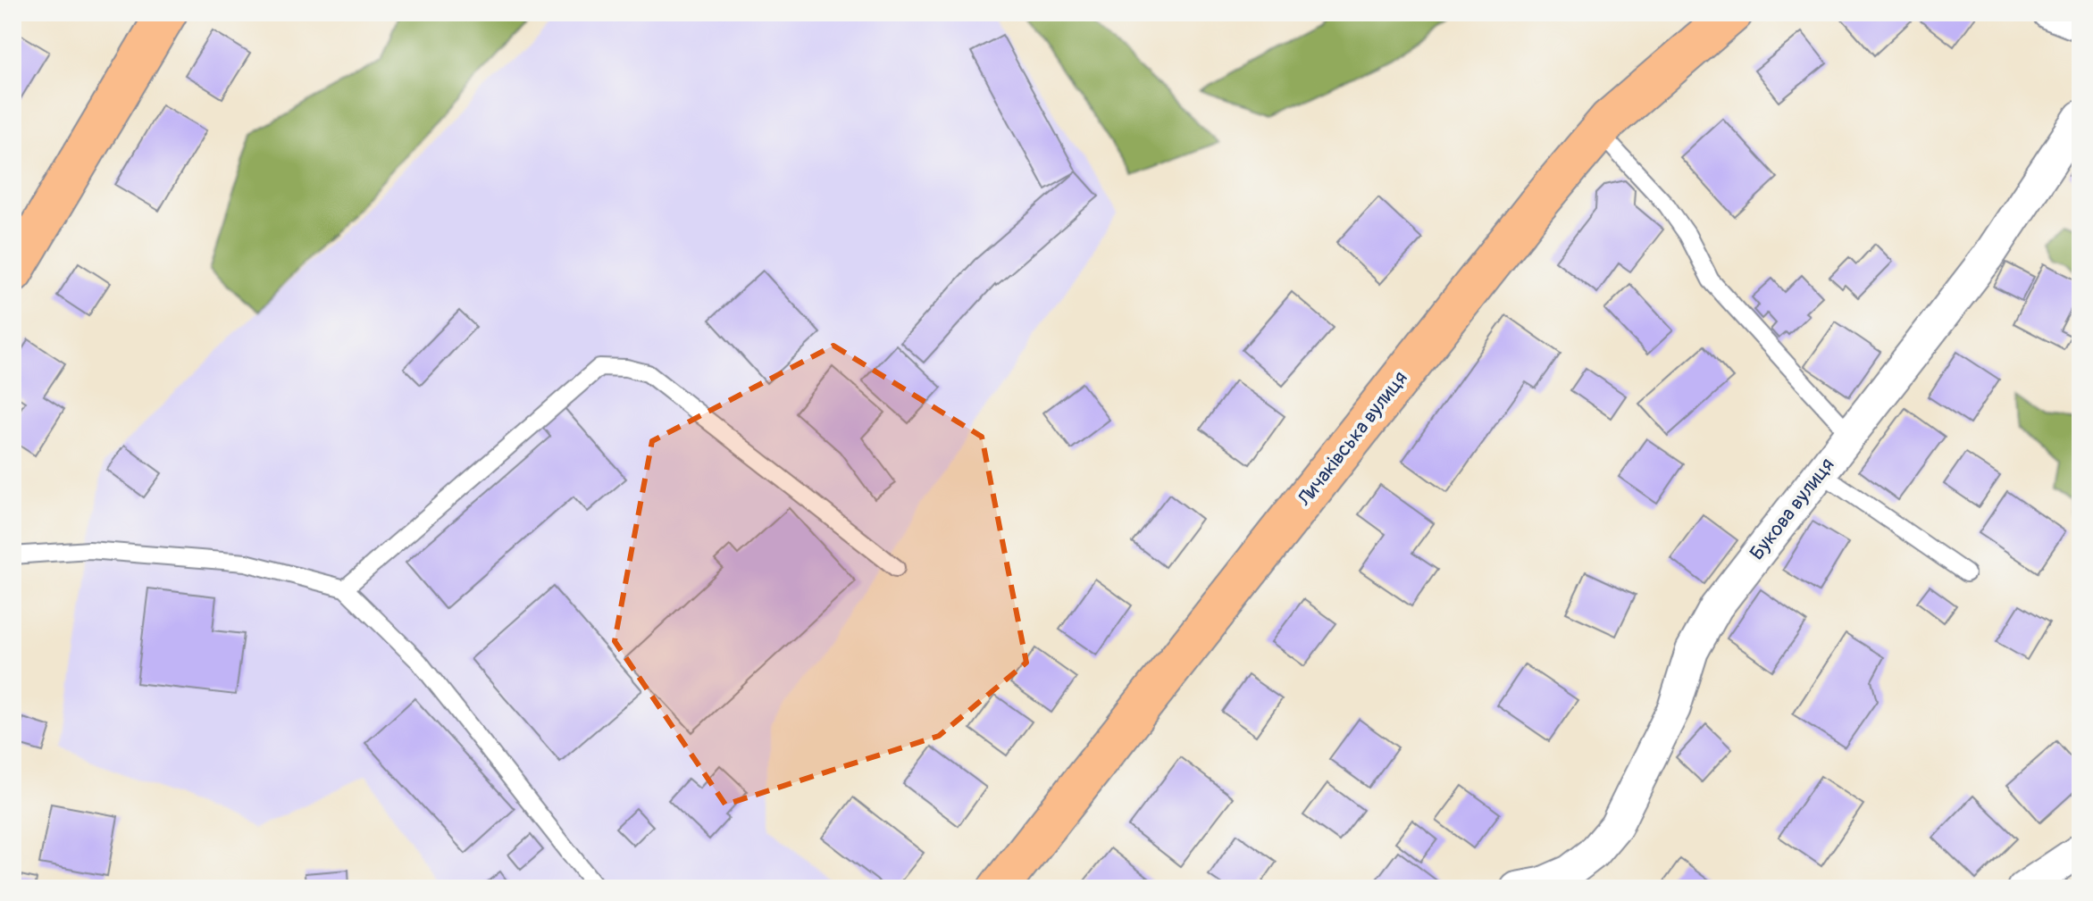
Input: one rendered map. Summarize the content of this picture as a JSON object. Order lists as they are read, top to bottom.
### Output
{
  "streets": {
    "main road": ["Личаківська вулиця"],
    "street": ["Букова вулиця"]
  }
}
